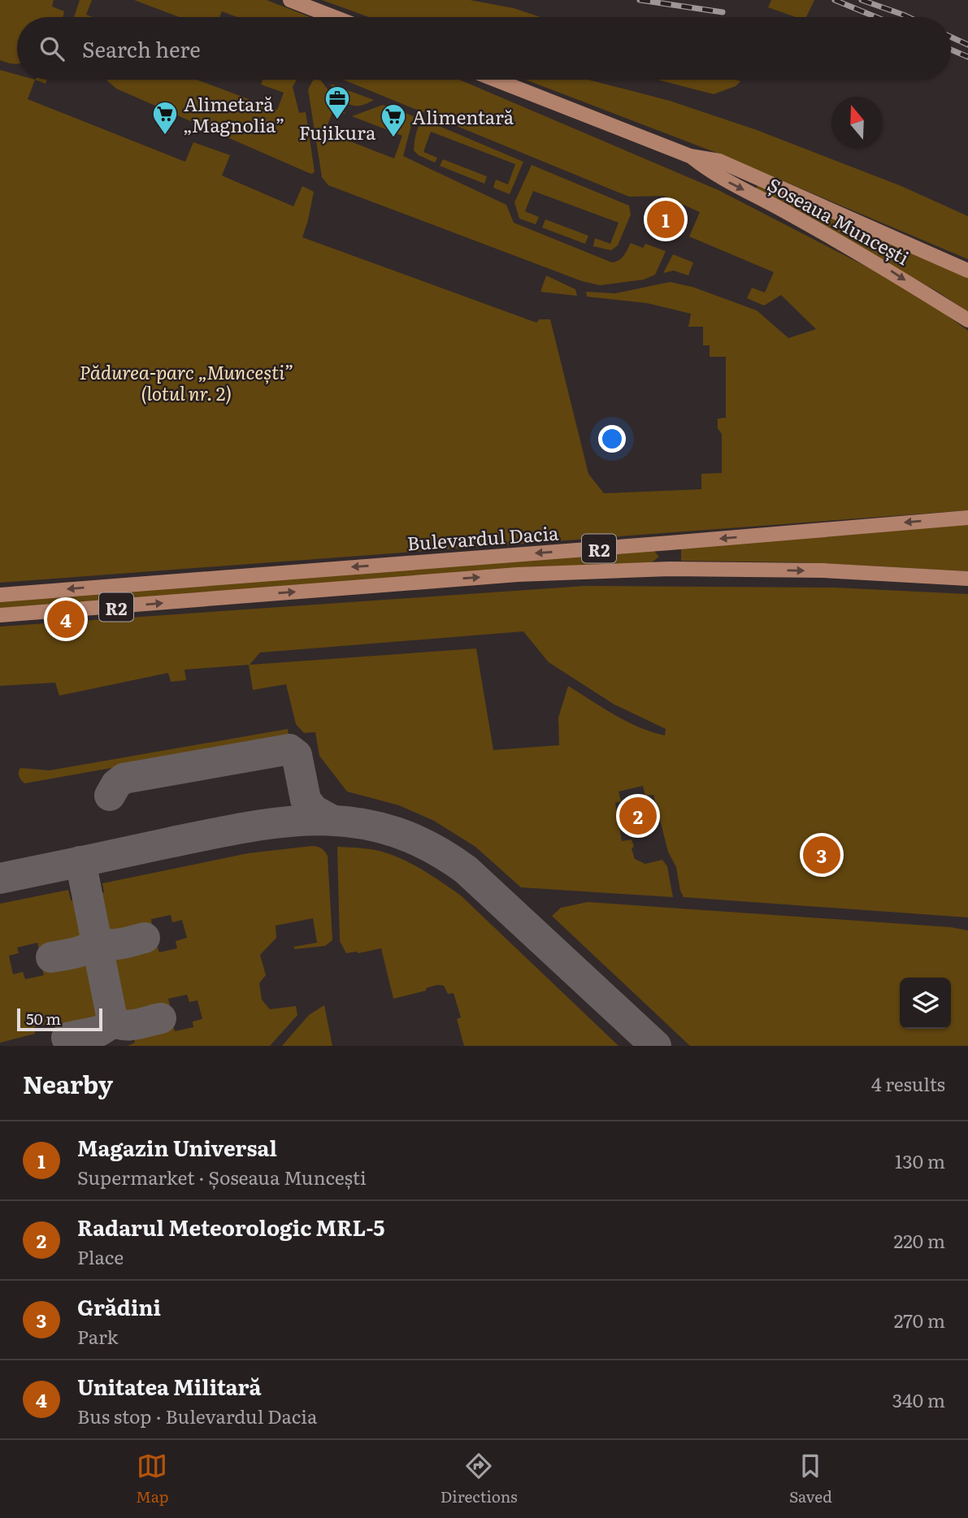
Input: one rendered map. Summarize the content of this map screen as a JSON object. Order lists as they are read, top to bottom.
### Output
{
  "streets": {
    "main road": ["Șoseaua Muncești", "Bulevardul Dacia", "R2"]
  },
  "parks": ["Pădurea-parc „Muncești” (lotul nr. 2)"],
  "places": {
    "office": ["Fujikura"],
    "supermarket": ["Alimetară „Magnolia”", "Alimentară"]
  },
  "scale_bar": "50 m",
  "north": "top",
  "page": {
    "search": "Search here",
    "pins": [
      "1",
      "4",
      "2",
      "3"
    ],
    "scale": "50 m",
    "heading": ["Nearby", "4 results"],
    "list": [
      {
        "mark": "1",
        "name": "Magazin Universal",
        "note": "Supermarket · Șoseaua Muncești",
        "value": "130 m"
      },
      {
        "mark": "2",
        "name": "Radarul Meteorologic MRL-5",
        "note": "Place",
        "value": "220 m"
      },
      {
        "mark": "3",
        "name": "Grădini",
        "note": "Park",
        "value": "270 m"
      },
      {
        "mark": "4",
        "name": "Unitatea Militară",
        "note": "Bus stop · Bulevardul Dacia",
        "value": "340 m"
      }
    ],
    "nav": ["Map", "Directions", "Saved"]
  }
}
